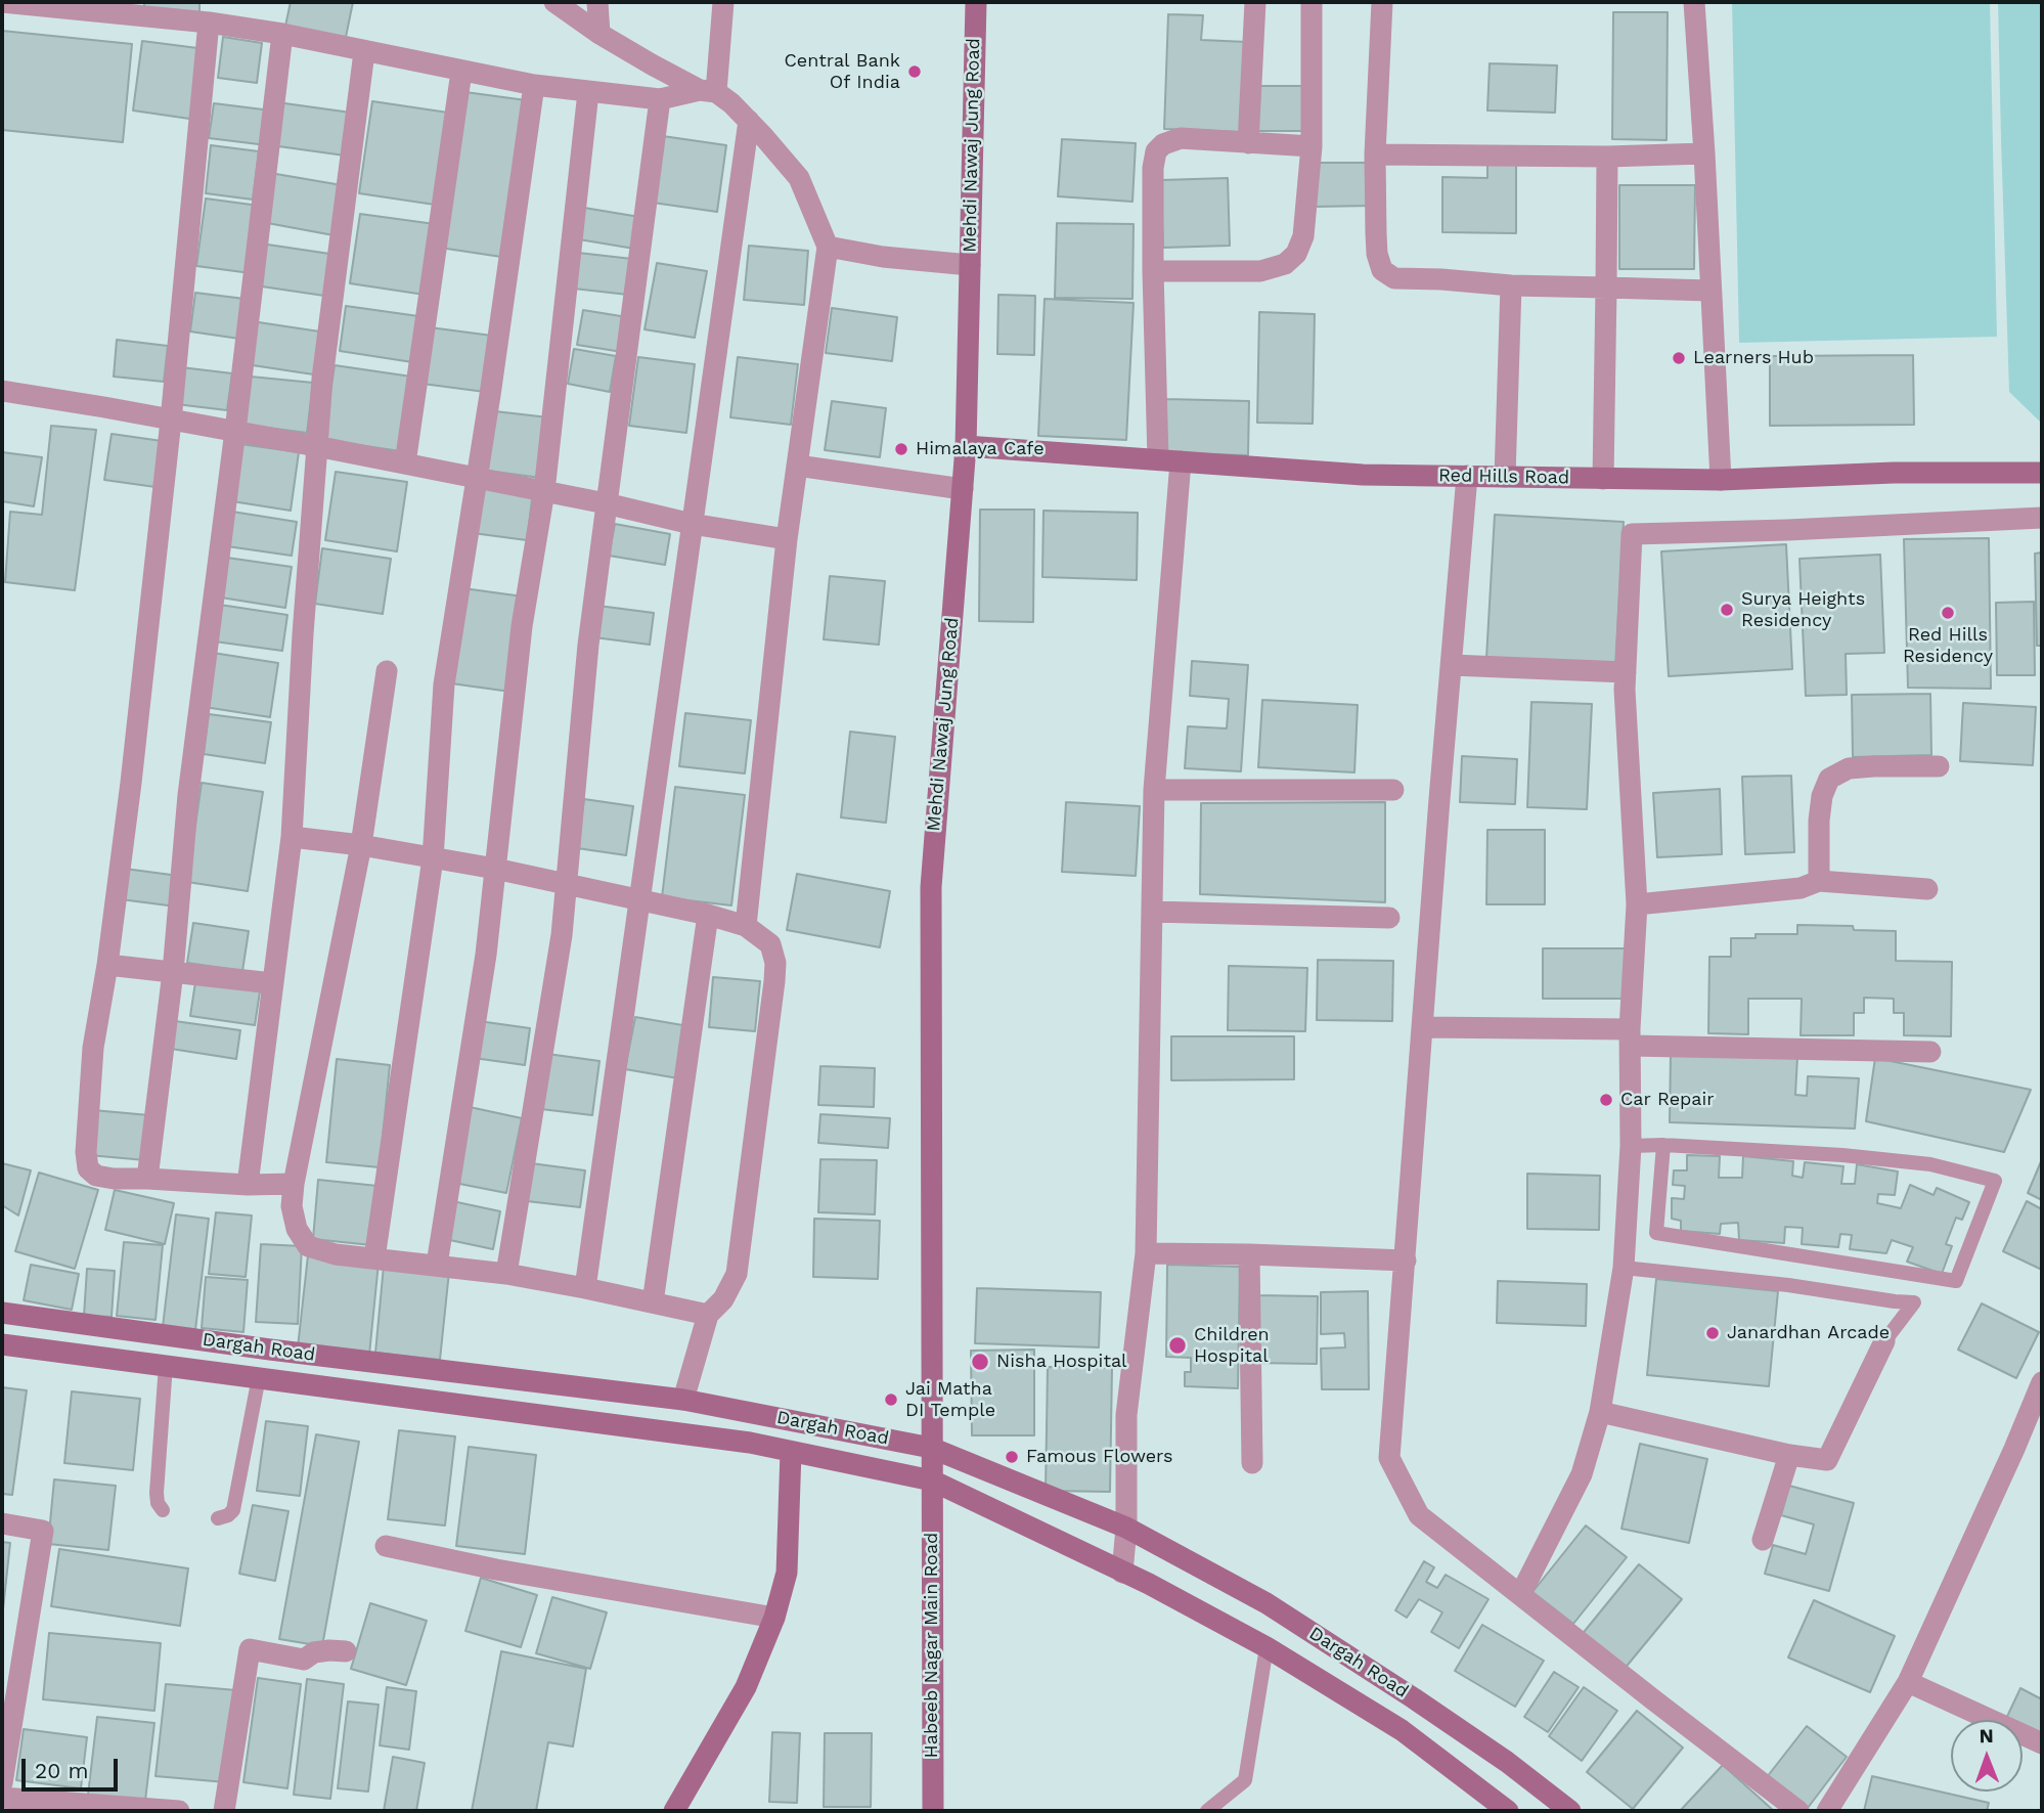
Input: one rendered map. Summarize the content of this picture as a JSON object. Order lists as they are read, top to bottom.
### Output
{
  "streets": {
    "main road": [
      "Mehdi Nawaj Jung Road",
      "Red Hills Road",
      "Dargah Road",
      "Habeeb Nagar Main Road"
    ]
  },
  "crossings": [
    ["Mehdi Nawaj Jung Road", "Red Hills Road"],
    ["Mehdi Nawaj Jung Road", "Dargah Road"],
    ["Mehdi Nawaj Jung Road", "Habeeb Nagar Main Road"],
    ["Dargah Road", "Habeeb Nagar Main Road"]
  ],
  "places": [
    "Central Bank Of India",
    "Learners Hub",
    "Himalaya Cafe",
    "Surya Heights Residency",
    "Red Hills Residency",
    "Car Repair",
    "Janardhan Arcade",
    "Children Hospital",
    "Nisha Hospital",
    "Jai Matha DI Temple",
    "Famous Flowers"
  ],
  "scale_bar": "20 m",
  "north": "top"
}
